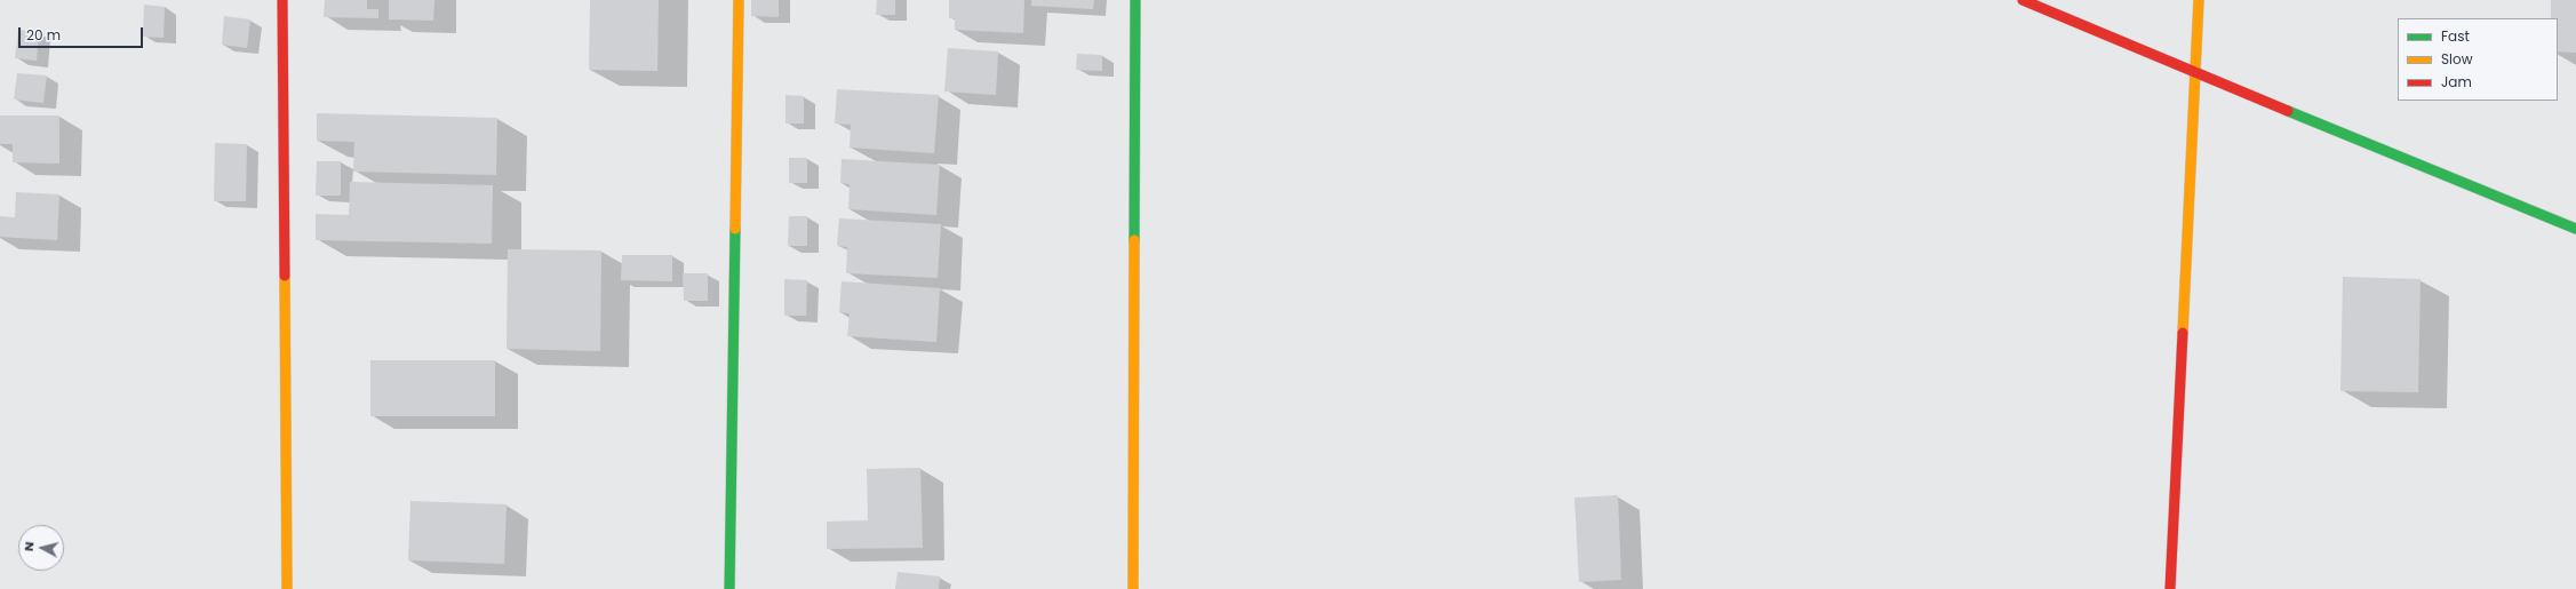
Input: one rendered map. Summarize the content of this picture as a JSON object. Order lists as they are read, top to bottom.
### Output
{
  "legend": ["Fast", "Slow", "Jam"],
  "scale_bar": "20 m",
  "north": "left"
}
